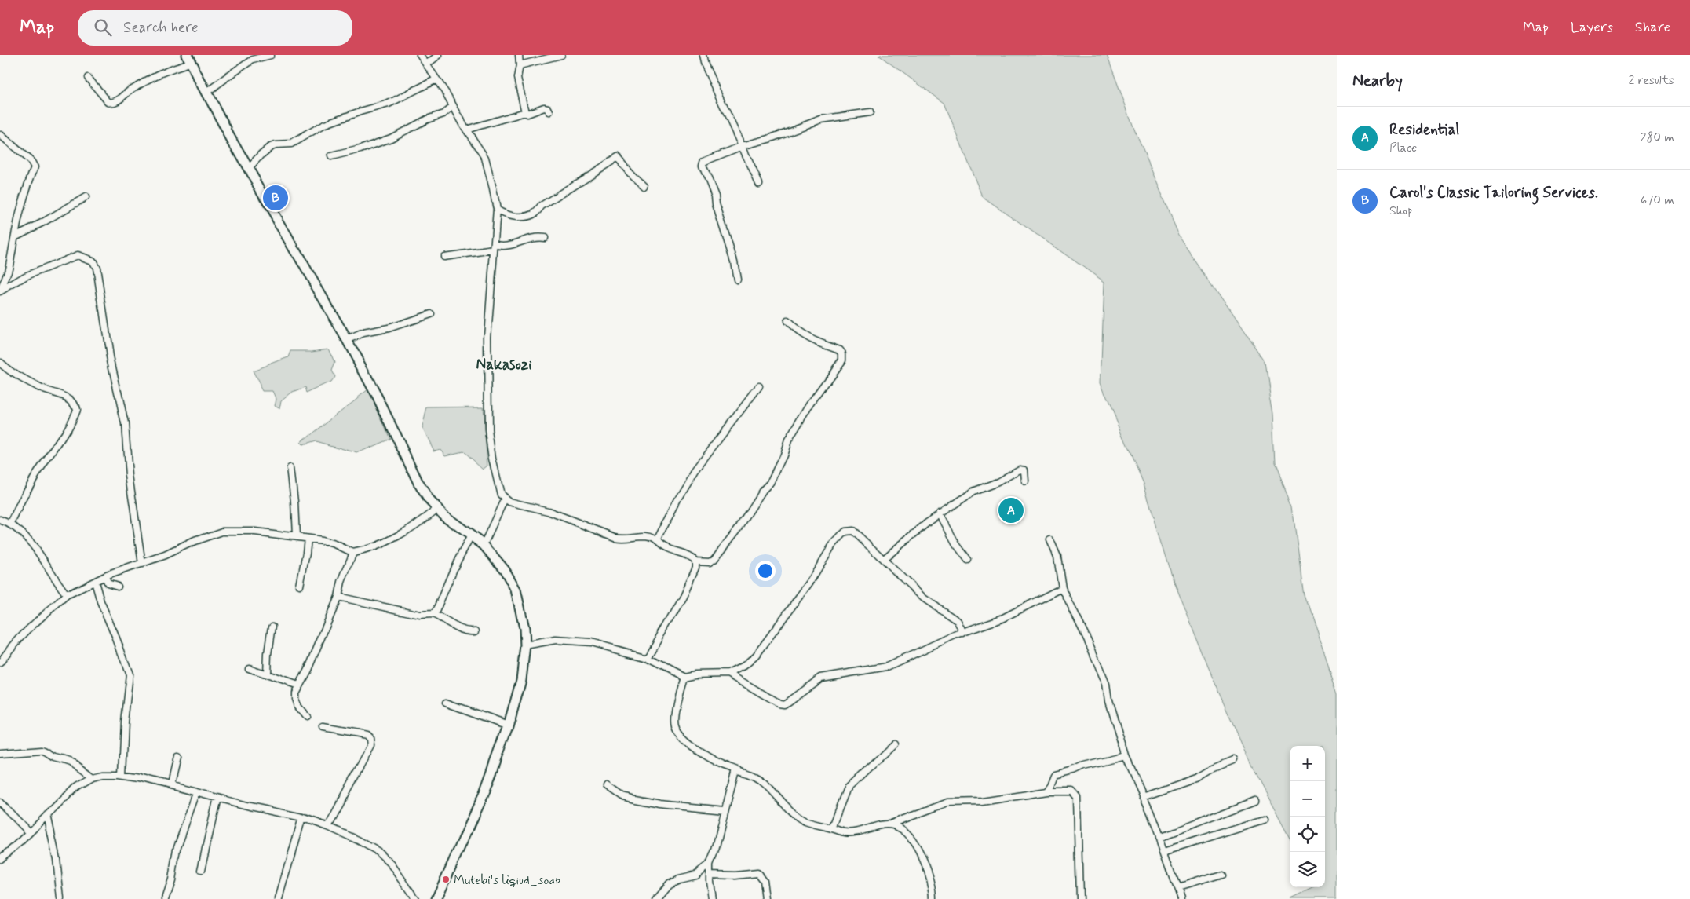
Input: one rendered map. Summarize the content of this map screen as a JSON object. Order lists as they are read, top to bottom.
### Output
{
  "districts": ["Nakasozi"],
  "places": ["Mutebi's liqiud_soap"],
  "page": {
    "header": "Map",
    "search": "Search here",
    "nav": ["Map", "Layers", "Share"],
    "heading": ["Nearby", "2 results"],
    "list": [
      {
        "mark": "A",
        "name": "Residential",
        "note": "Place",
        "value": "280 m"
      },
      {
        "mark": "B",
        "name": "Carol's Classic Tailoring Services.",
        "note": "Shop",
        "value": "670 m"
      }
    ],
    "pins": ["B", "A"],
    "map_buttons": ["+", "−"]
  }
}
